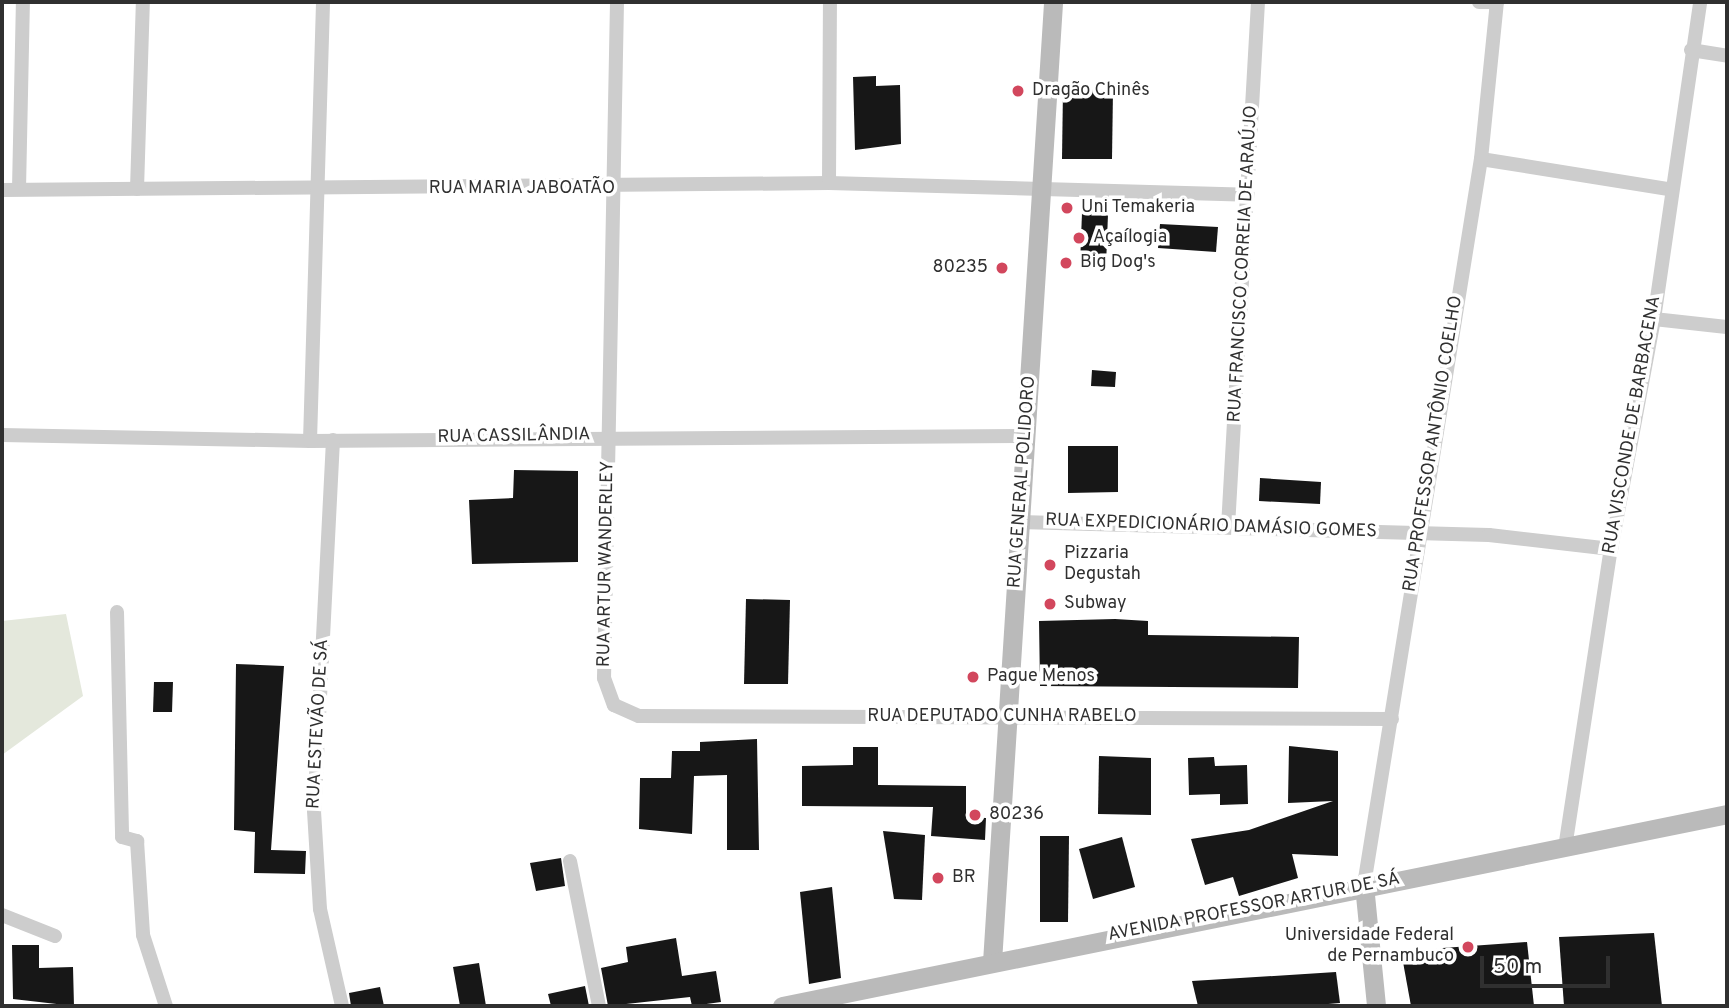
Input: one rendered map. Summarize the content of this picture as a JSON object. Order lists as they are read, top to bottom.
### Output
{
  "streets": {
    "street": [
      "RUA MARIA JABOATÃO",
      "RUA FRANCISCO CORREIA DE ARAÚJO",
      "RUA VISCONDE DE BARBACENA",
      "RUA CASSILÂNDIA",
      "RUA PROFESSOR ANTÔNIO COELHO",
      "RUA GENERAL POLIDORO",
      "RUA EXPEDICIONÁRIO DAMÁSIO GOMES",
      "RUA ARTUR WANDERLEY",
      "RUA DEPUTADO CUNHA RABELO",
      "RUA ESTEVÃO DE SÁ",
      "AVENIDA PROFESSOR ARTUR DE SÁ"
    ]
  },
  "crossings": [
    ["RUA MARIA JABOATÃO", "RUA FRANCISCO CORREIA DE ARAÚJO"],
    ["RUA MARIA JABOATÃO", "RUA GENERAL POLIDORO"],
    ["RUA MARIA JABOATÃO", "RUA ARTUR WANDERLEY"],
    ["RUA FRANCISCO CORREIA DE ARAÚJO", "RUA EXPEDICIONÁRIO DAMÁSIO GOMES"],
    ["RUA VISCONDE DE BARBACENA", "RUA EXPEDICIONÁRIO DAMÁSIO GOMES"],
    ["RUA VISCONDE DE BARBACENA", "AVENIDA PROFESSOR ARTUR DE SÁ"],
    ["RUA CASSILÂNDIA", "RUA GENERAL POLIDORO"],
    ["RUA CASSILÂNDIA", "RUA ARTUR WANDERLEY"],
    ["RUA CASSILÂNDIA", "RUA ESTEVÃO DE SÁ"],
    ["RUA PROFESSOR ANTÔNIO COELHO", "RUA EXPEDICIONÁRIO DAMÁSIO GOMES"],
    ["RUA PROFESSOR ANTÔNIO COELHO", "RUA DEPUTADO CUNHA RABELO"],
    ["RUA PROFESSOR ANTÔNIO COELHO", "AVENIDA PROFESSOR ARTUR DE SÁ"],
    ["RUA GENERAL POLIDORO", "RUA EXPEDICIONÁRIO DAMÁSIO GOMES"],
    ["RUA GENERAL POLIDORO", "RUA DEPUTADO CUNHA RABELO"],
    ["RUA GENERAL POLIDORO", "AVENIDA PROFESSOR ARTUR DE SÁ"],
    ["RUA ARTUR WANDERLEY", "RUA DEPUTADO CUNHA RABELO"]
  ],
  "places": [
    "Dragão Chinês",
    "Uni Temakeria",
    "Açaílogia",
    "Big Dog's",
    "80235",
    "Pizzaria Degustah",
    "Subway",
    "Pague Menos",
    "80236",
    "BR",
    "Universidade Federal de Pernambuco"
  ],
  "scale_bar": "50 m"
}
